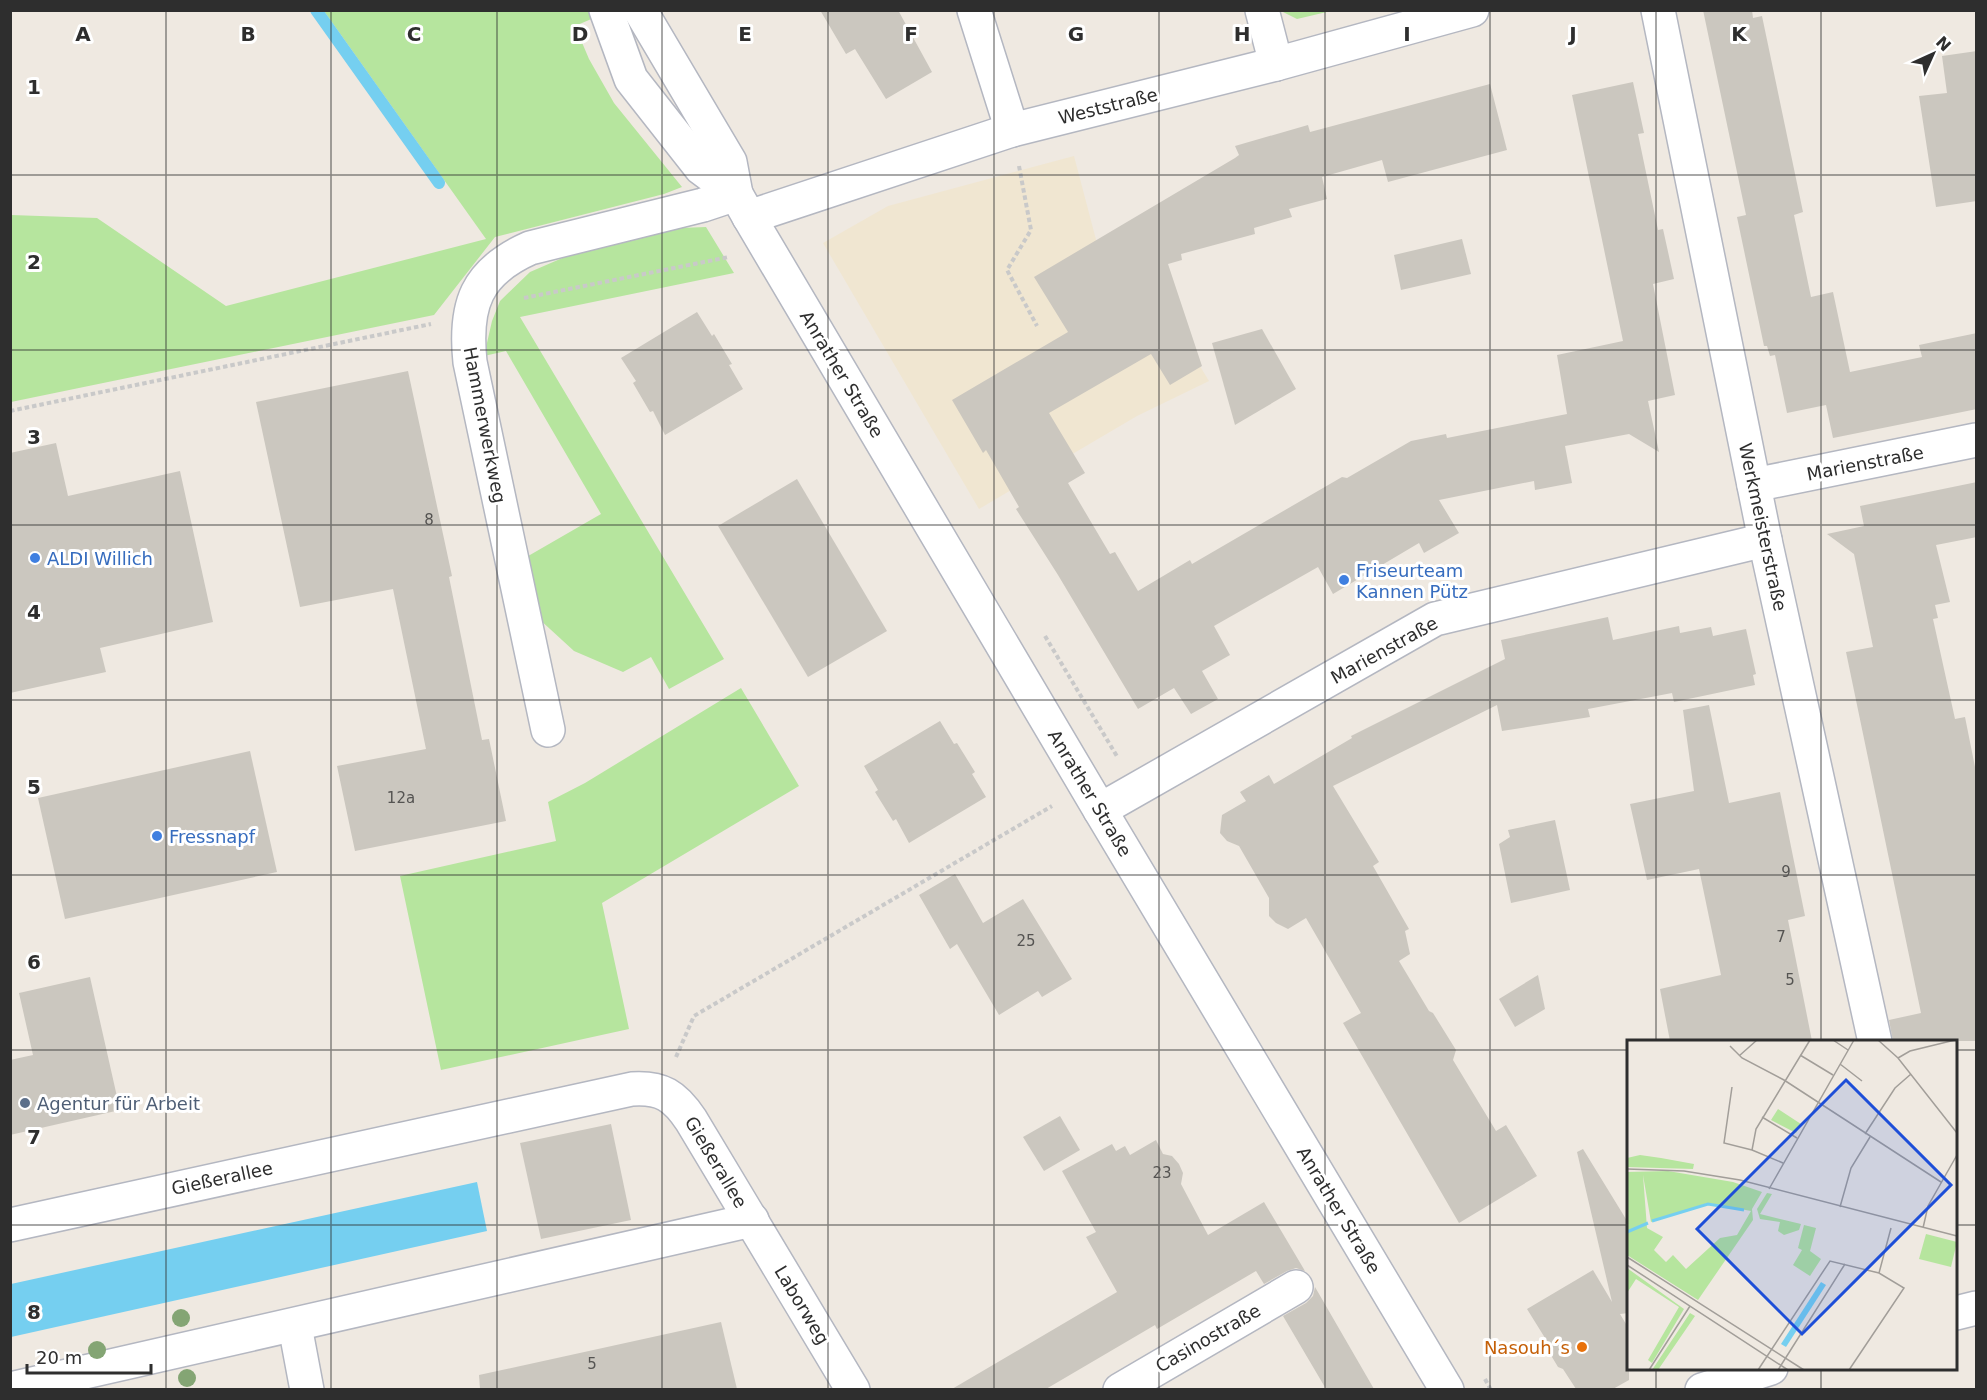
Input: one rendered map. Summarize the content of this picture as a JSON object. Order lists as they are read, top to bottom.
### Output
{
  "streets": {
    "street": [
      "Weststraße",
      "Anrather Straße",
      "Hammerwerkweg",
      "Marienstraße",
      "Werkmeisterstraße",
      "Gießerallee",
      "Laborweg",
      "Casinostraße"
    ]
  },
  "crossings": [
    ["Weststraße", "Anrather Straße"],
    ["Weststraße", "Hammerwerkweg"],
    ["Anrather Straße", "Hammerwerkweg"],
    ["Anrather Straße", "Marienstraße"],
    ["Marienstraße", "Werkmeisterstraße"],
    ["Gießerallee", "Laborweg"]
  ],
  "places": [
    "ALDI Willich",
    "Friseurteam Kannen Pütz",
    "Fressnapf",
    "Agentur für Arbeit",
    "Nasouh´s"
  ],
  "house_numbers": [
    "8",
    "12a",
    "9",
    "7",
    "25",
    "5",
    "23",
    "5"
  ],
  "scale_bar": "20 m",
  "north": "top right",
  "grid": {
    "columns": [
      "A",
      "B",
      "C",
      "D",
      "E",
      "F",
      "G",
      "H",
      "I",
      "J",
      "K"
    ],
    "rows": [
      "1",
      "2",
      "3",
      "4",
      "5",
      "6",
      "7",
      "8"
    ]
  }
}
